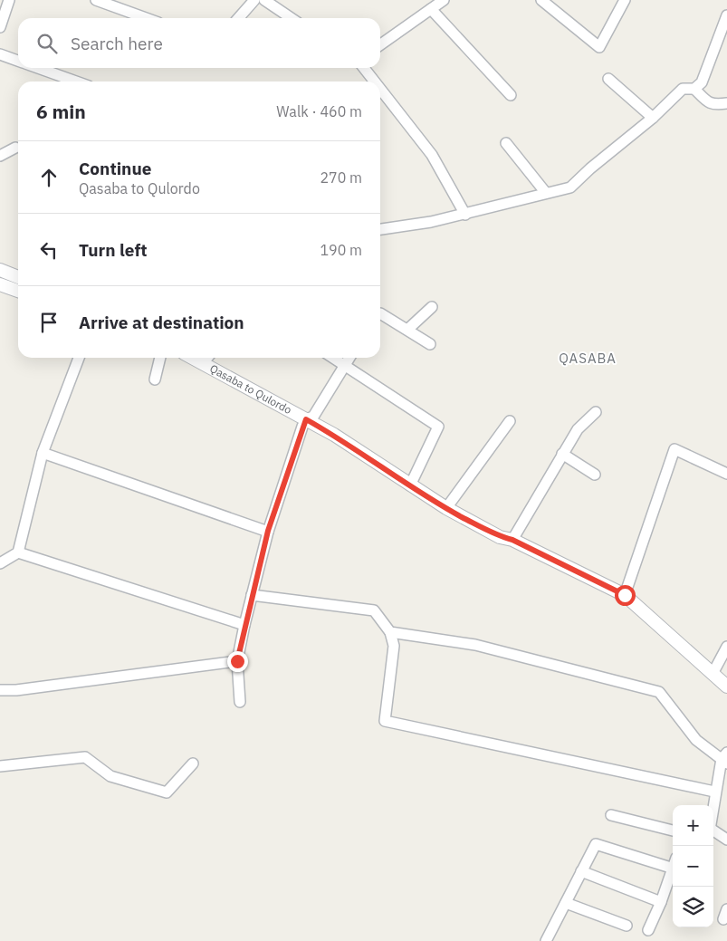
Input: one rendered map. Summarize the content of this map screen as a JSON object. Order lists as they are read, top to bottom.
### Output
{
  "streets": {
    "street": ["Qasaba to Qulordo"]
  },
  "districts": ["QASABA"],
  "page": {
    "search": "Search here",
    "heading": ["6 min", "Walk · 460 m"],
    "list": [
      ["Continue", "Qasaba to Qulordo", "270 m"],
      ["Turn left", "190 m"],
      "Arrive at destination"
    ],
    "map_buttons": ["+", "−"]
  }
}
